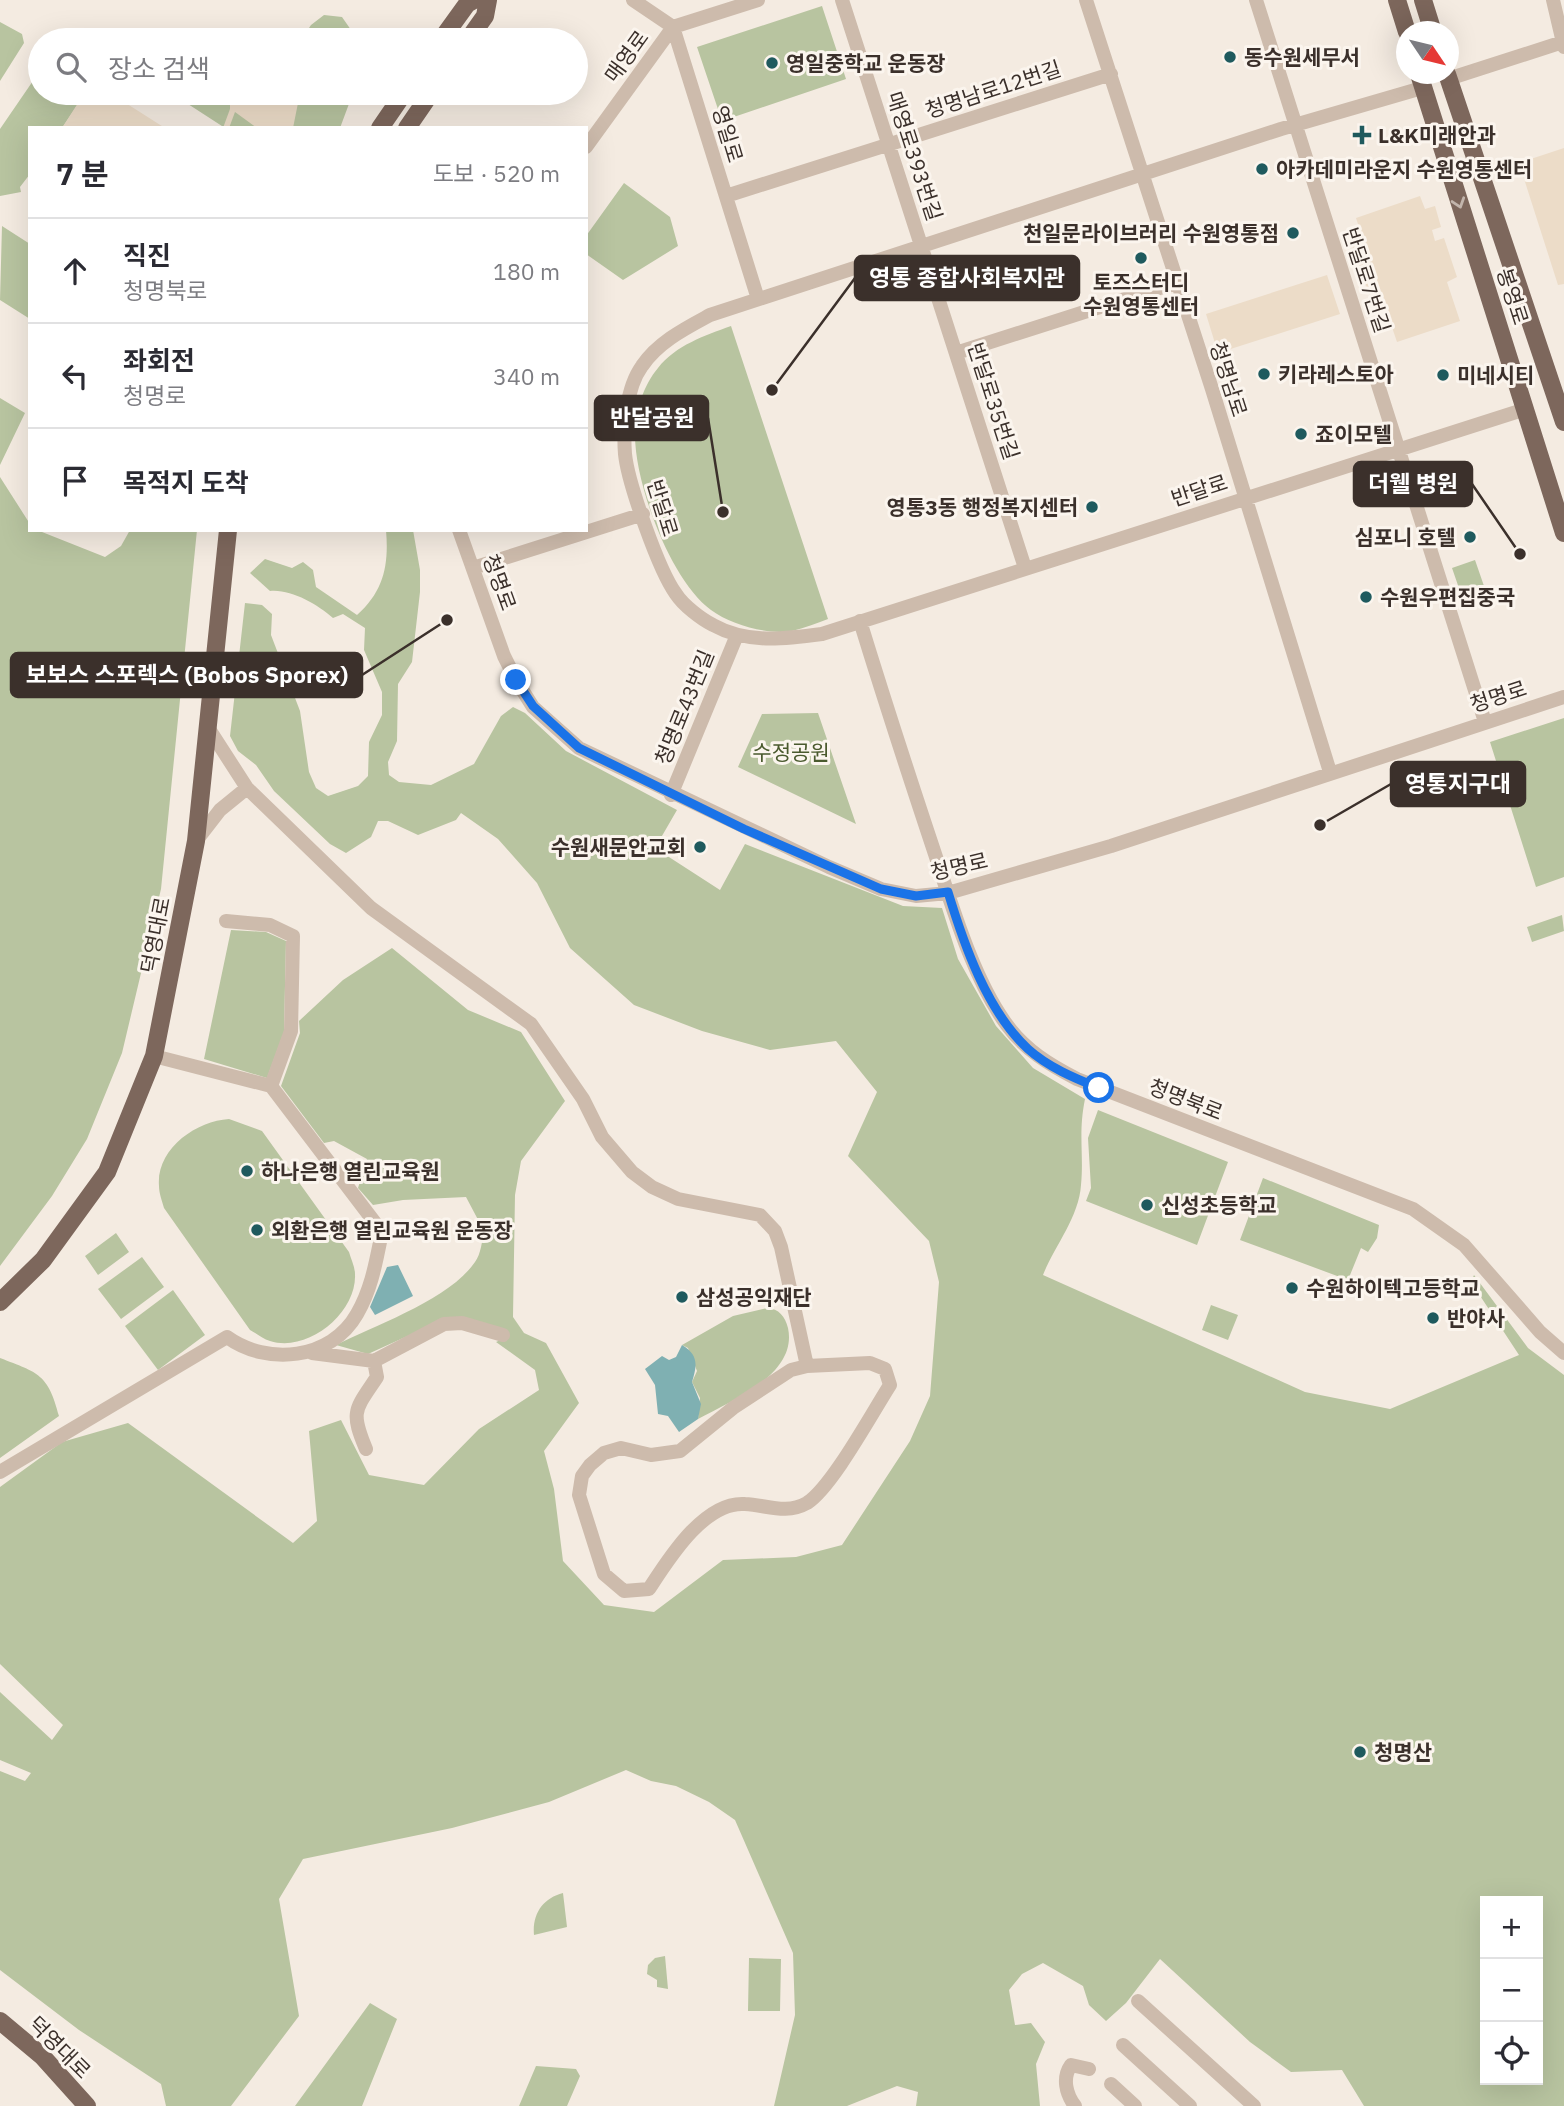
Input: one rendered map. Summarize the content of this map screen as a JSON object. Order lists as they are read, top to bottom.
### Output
{
  "streets": {
    "main road": ["봉영로", "덕영대로"],
    "street": [
      "매영로",
      "청명남로12번길",
      "영일로",
      "매영로393번길",
      "반달로7번길",
      "청명남로",
      "반달로35번길",
      "반달로",
      "청명로",
      "청명로43번길",
      "청명북로"
    ]
  },
  "crossings": [
    ["매영로", "영일로"],
    ["청명남로12번길", "영일로"],
    ["청명남로12번길", "매영로393번길"],
    ["청명남로12번길", "청명남로"],
    ["영일로", "반달로"],
    ["매영로393번길", "반달로35번길"],
    ["매영로393번길", "반달로"],
    ["반달로7번길", "반달로"],
    ["반달로7번길", "청명로"],
    ["봉영로", "반달로"],
    ["청명남로", "반달로"],
    ["청명남로", "청명로"],
    ["반달로35번길", "반달로"],
    ["반달로", "청명로43번길"],
    ["반달로", "청명북로"],
    ["청명로", "청명로43번길"],
    ["청명로", "청명북로"]
  ],
  "parks": ["수정공원"],
  "places": {
    "other": [
      "동수원세무서",
      "영일중학교 운동장",
      "아카데미라운지 수원영통센터",
      "천일문라이브러리 수원영통점",
      "토즈스터디 수원영통센터",
      "키라레스토아",
      "미네시티",
      "영통 종합사회복지관",
      "죠이모텔",
      "영통3동 행정복지센터",
      "반달공원",
      "심포니 호텔",
      "더웰 병원",
      "수원우편집중국",
      "보보스 스포렉스 (Bobos Sporex)",
      "영통지구대",
      "수원새문안교회",
      "하나은행 열린교육원",
      "신성초등학교",
      "외환은행 열린교육원 운동장",
      "수원하이텍고등학교",
      "삼성공익재단",
      "반야사",
      "청명산"
    ],
    "health": ["L&K미래안과"]
  },
  "north": "bottom right",
  "page": {
    "search": "장소 검색",
    "heading": ["7 분", "도보 · 520 m"],
    "list": [
      ["직진", "청명북로", "180 m"],
      ["좌회전", "청명로", "340 m"],
      "목적지 도착"
    ],
    "map_buttons": ["+", "−"]
  }
}
